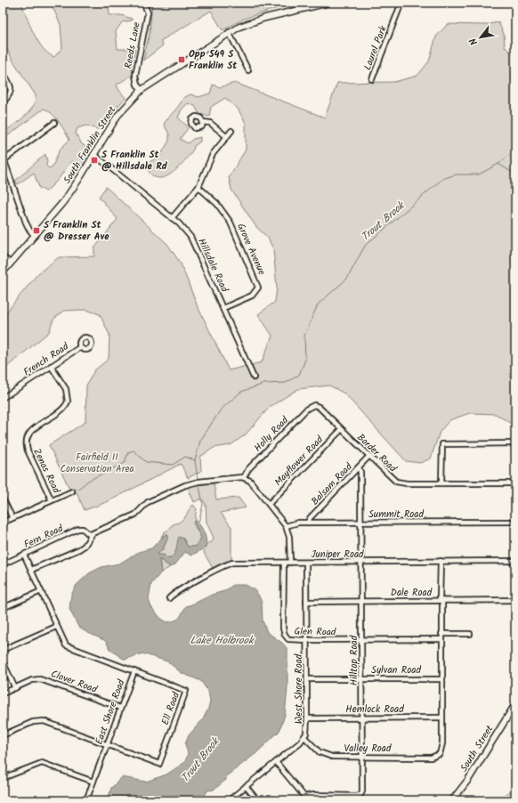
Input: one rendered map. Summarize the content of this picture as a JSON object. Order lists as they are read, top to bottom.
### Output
{
  "streets": {
    "main road": ["South Franklin Street", "South Street"],
    "street": [
      "Reeds Lane",
      "Laurel Park",
      "Grove Avenue",
      "Hillsdale Road",
      "French Road",
      "Holly Road",
      "Border Road",
      "Mayflower Road",
      "Zenas Road",
      "Balsam Road",
      "Summit Road",
      "Fern Road",
      "Juniper Road",
      "Dale Road",
      "Glen Road",
      "Hilltop Road",
      "Sylvan Road",
      "Clover Road",
      "West Shore Road",
      "Ell Road",
      "Hemlock Road",
      "East Shore Road",
      "Valley Road"
    ]
  },
  "crossings": [
    ["Reeds Lane", "South Franklin Street"],
    ["South Franklin Street", "Hillsdale Road"],
    ["Grove Avenue", "Hillsdale Road"],
    ["French Road", "Zenas Road"],
    ["Holly Road", "Border Road"],
    ["Border Road", "Mayflower Road"],
    ["Border Road", "Balsam Road"],
    ["Balsam Road", "Summit Road"],
    ["Balsam Road", "Hilltop Road"],
    ["Summit Road", "Hilltop Road"],
    ["Fern Road", "East Shore Road"],
    ["Juniper Road", "Glen Road"],
    ["Juniper Road", "Hilltop Road"],
    ["Juniper Road", "West Shore Road"],
    ["Dale Road", "Hilltop Road"],
    ["Dale Road", "West Shore Road"],
    ["Glen Road", "Hilltop Road"],
    ["Glen Road", "West Shore Road"],
    ["Hilltop Road", "Sylvan Road"],
    ["Hilltop Road", "Hemlock Road"],
    ["Hilltop Road", "Valley Road"],
    ["Sylvan Road", "West Shore Road"],
    ["Clover Road", "East Shore Road"],
    ["West Shore Road", "Hemlock Road"],
    ["West Shore Road", "Valley Road"],
    ["Ell Road", "East Shore Road"],
    ["Hemlock Road", "Valley Road"]
  ],
  "water": ["Trout Brook", "Lake Holbrook"],
  "parks": ["Fairfield II Conservation Area"],
  "places": {
    "transit": ["Opp 549 S Franklin St", "S Franklin St @ Hillsdale Rd", "S Franklin St @ Dresser Ave"]
  },
  "north": "bottom left"
}
